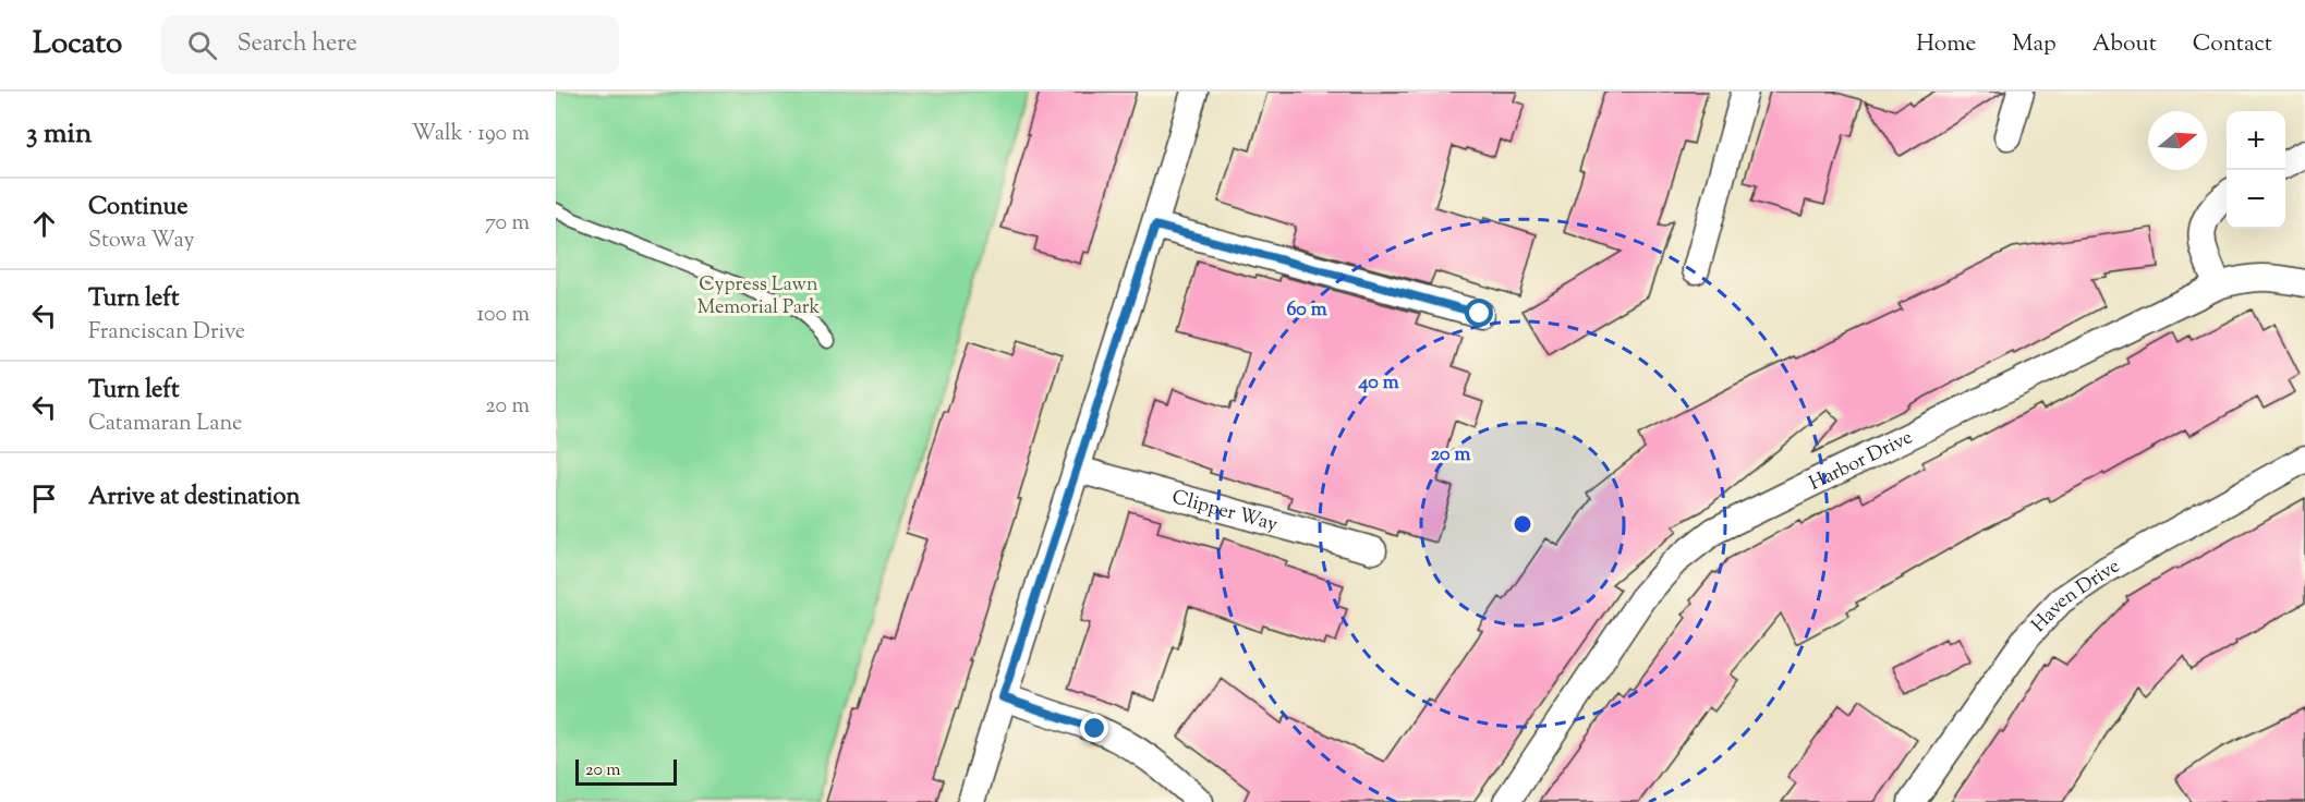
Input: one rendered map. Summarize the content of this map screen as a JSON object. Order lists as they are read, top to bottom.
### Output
{
  "streets": {
    "street": ["Harbor Drive", "Clipper Way", "Haven Drive"]
  },
  "parks": ["Cypress Lawn Memorial Park"],
  "scale_bar": "20 m",
  "north": "right",
  "page": {
    "header": "Locato",
    "search": "Search here",
    "nav": [
      "Home",
      "Map",
      "About",
      "Contact"
    ],
    "heading": ["3 min", "Walk · 190 m"],
    "map_buttons": ["+", "−"],
    "list": [
      ["Continue", "Stowa Way", "70 m"],
      ["Turn left", "Franciscan Drive", "100 m"],
      ["Turn left", "Catamaran Lane", "20 m"],
      "Arrive at destination"
    ],
    "scale": "20 m"
  },
  "rings": ["60 m", "40 m", "20 m"]
}
